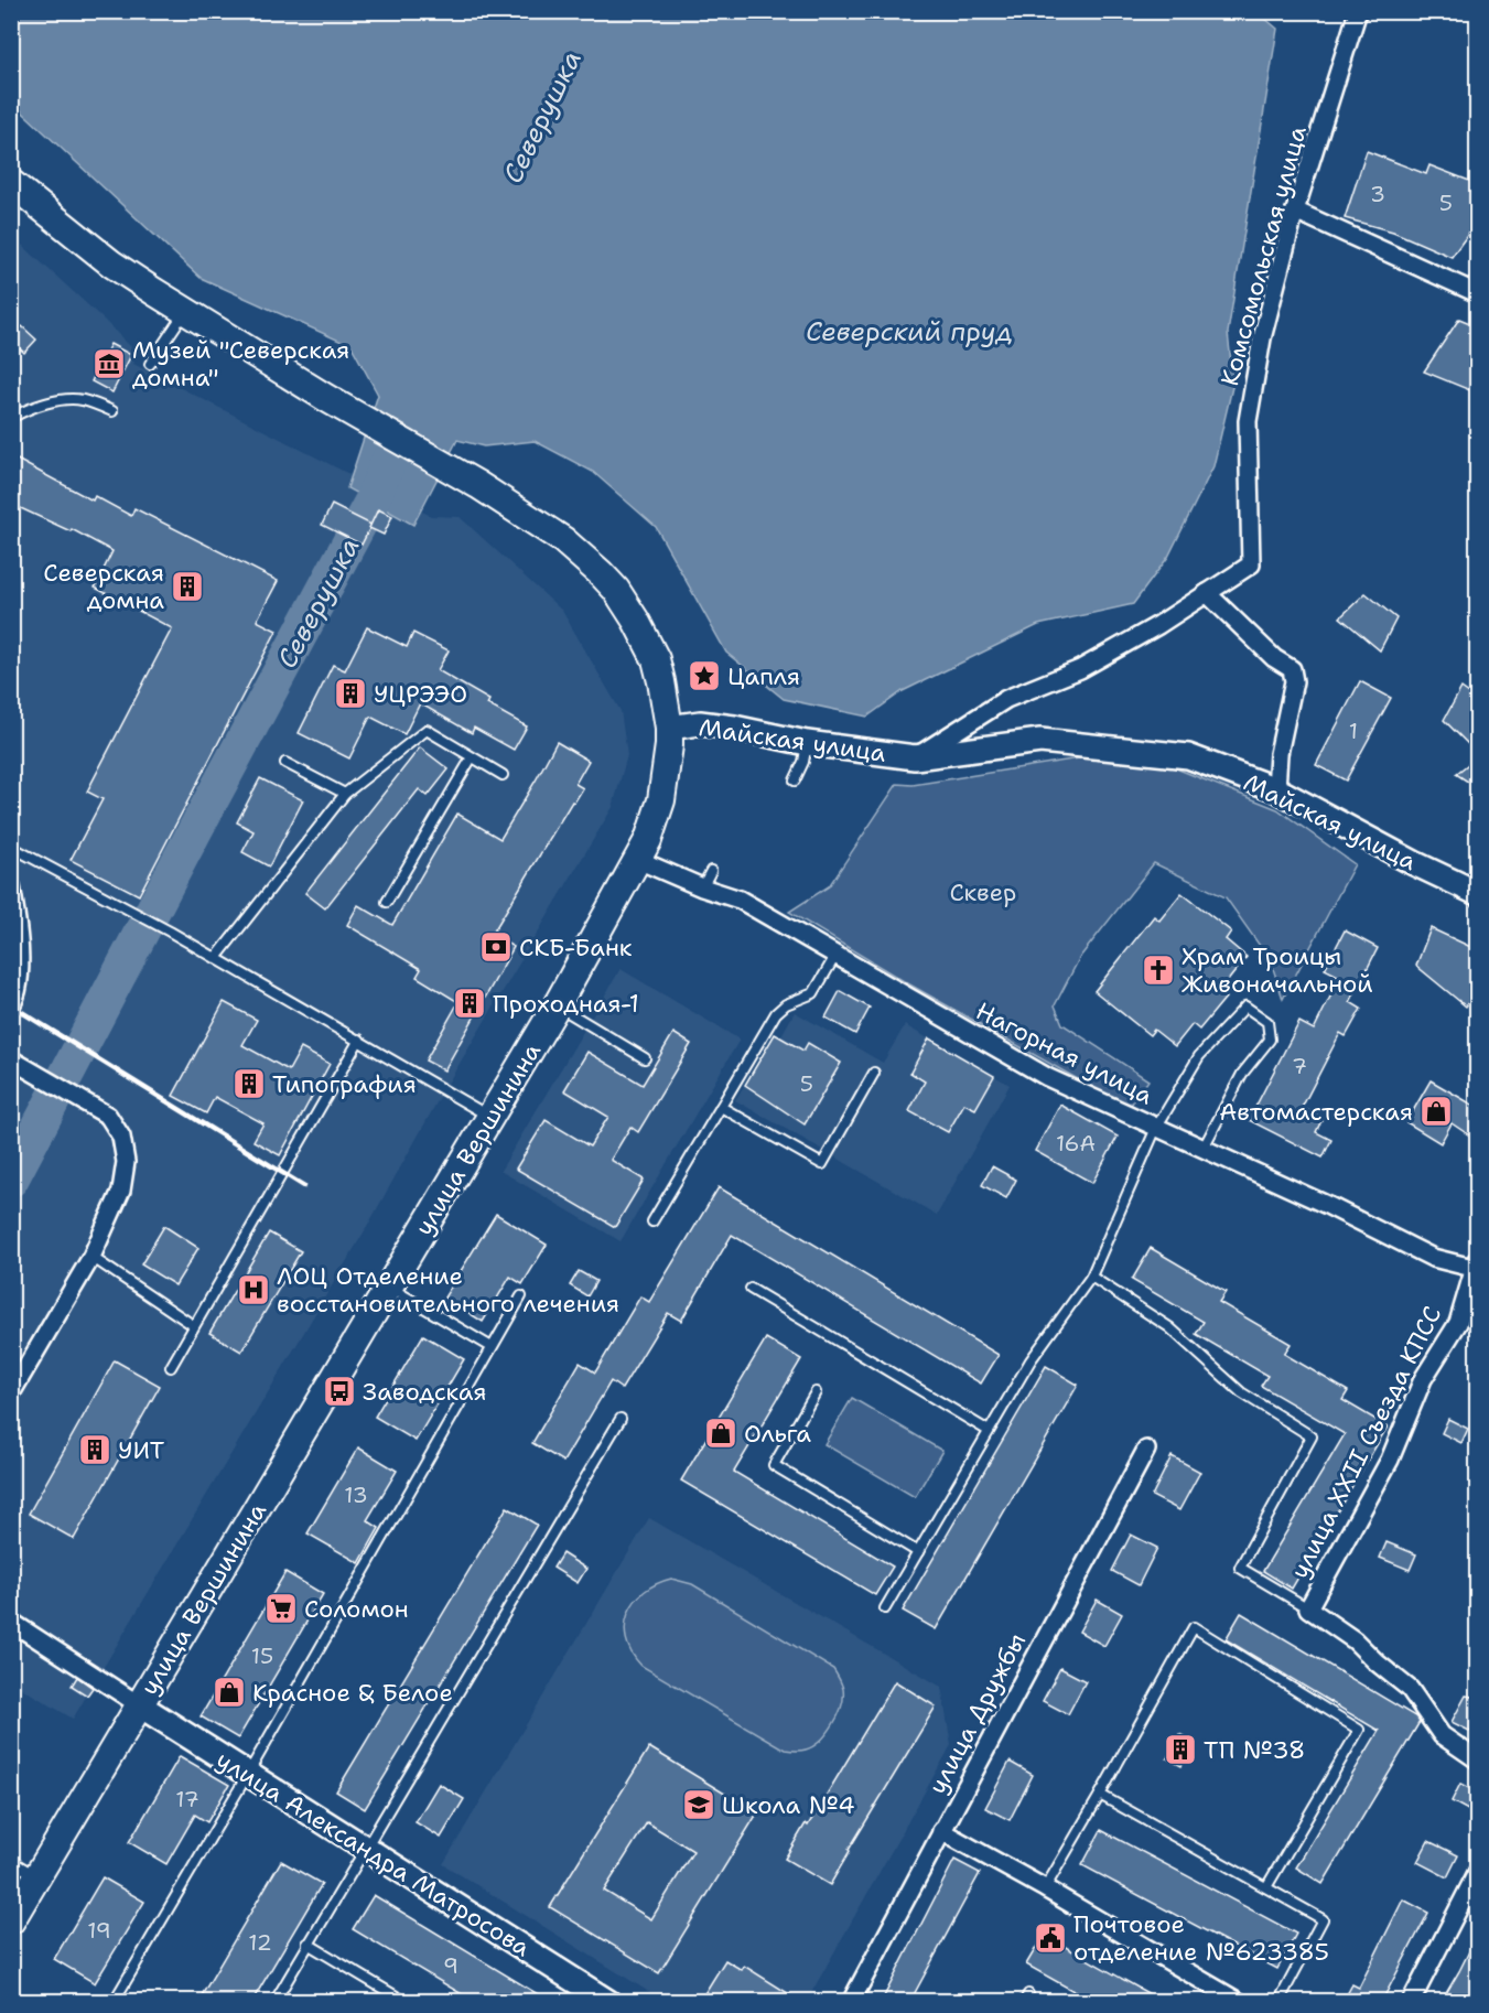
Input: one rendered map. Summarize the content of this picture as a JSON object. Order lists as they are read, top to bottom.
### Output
{
  "streets": {
    "main road": ["улица Вершинина"],
    "street": [
      "Комсомольская улица",
      "Майская улица",
      "Нагорная улица",
      "улица XXII Съезда КПСС",
      "улица Дружбы",
      "улица Александра Матросова"
    ]
  },
  "crossings": [
    ["Комсомольская улица", "Майская улица"],
    ["Майская улица", "улица Вершинина"],
    ["Нагорная улица", "улица Вершинина"],
    ["Нагорная улица", "улица XXII Съезда КПСС"],
    ["улица Вершинина", "улица Александра Матросова"]
  ],
  "water": ["Северушка", "Северский пруд"],
  "parks": ["Сквер"],
  "places": {
    "museum": ["Музей \"Северская домна\""],
    "building": [
      "Северская домна",
      "УЦРЭЭО",
      "Проходная-1",
      "Типография",
      "УИТ",
      "ТП №38"
    ],
    "place": ["Цапля"],
    "bank": ["СКБ-Банк"],
    "church": ["Храм Троицы Живоначальной"],
    "shop": ["Автомастерская", "Ольга", "Красное & Белое"],
    "hospital": ["ЛОЦ Отделение восстановительного лечения"],
    "bus stop": ["Заводская"],
    "supermarket": ["Соломон"],
    "school or university": ["Школа №4"],
    "public building": ["Почтовое отделение №623385"]
  },
  "house_numbers": [
    "3",
    "5",
    "1",
    "7",
    "5",
    "16А",
    "13",
    "15",
    "17",
    "19",
    "12",
    "9"
  ]
}
